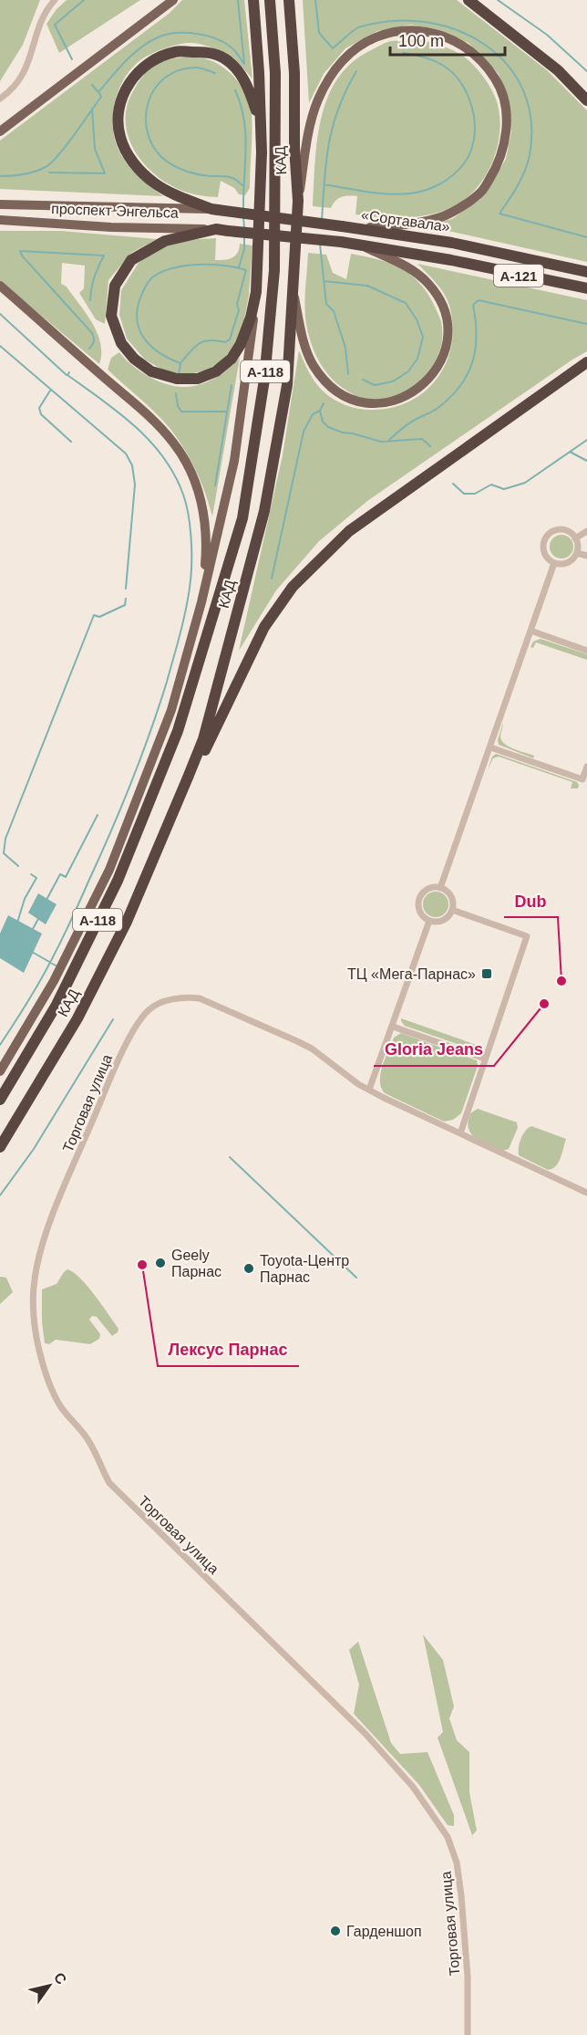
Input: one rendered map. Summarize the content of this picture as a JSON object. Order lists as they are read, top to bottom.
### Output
{
  "streets": {
    "highway": [
      "КАД",
      "проспект Энгельса",
      "«Сортавала»",
      "А-121",
      "А-118"
    ],
    "street": ["Торговая улица"]
  },
  "crossings": [
    ["проспект Энгельса", "«Сортавала»"]
  ],
  "places": {
    "transit": ["ТЦ «Мега-Парнас»"],
    "other": [
      "Dub",
      "Gloria Jeans",
      "Geely Парнас",
      "Лексус Парнас",
      "Toyota-Центр Парнас",
      "Гарденшоп"
    ]
  },
  "scale_bar": "100 m",
  "north": "top right"
}
